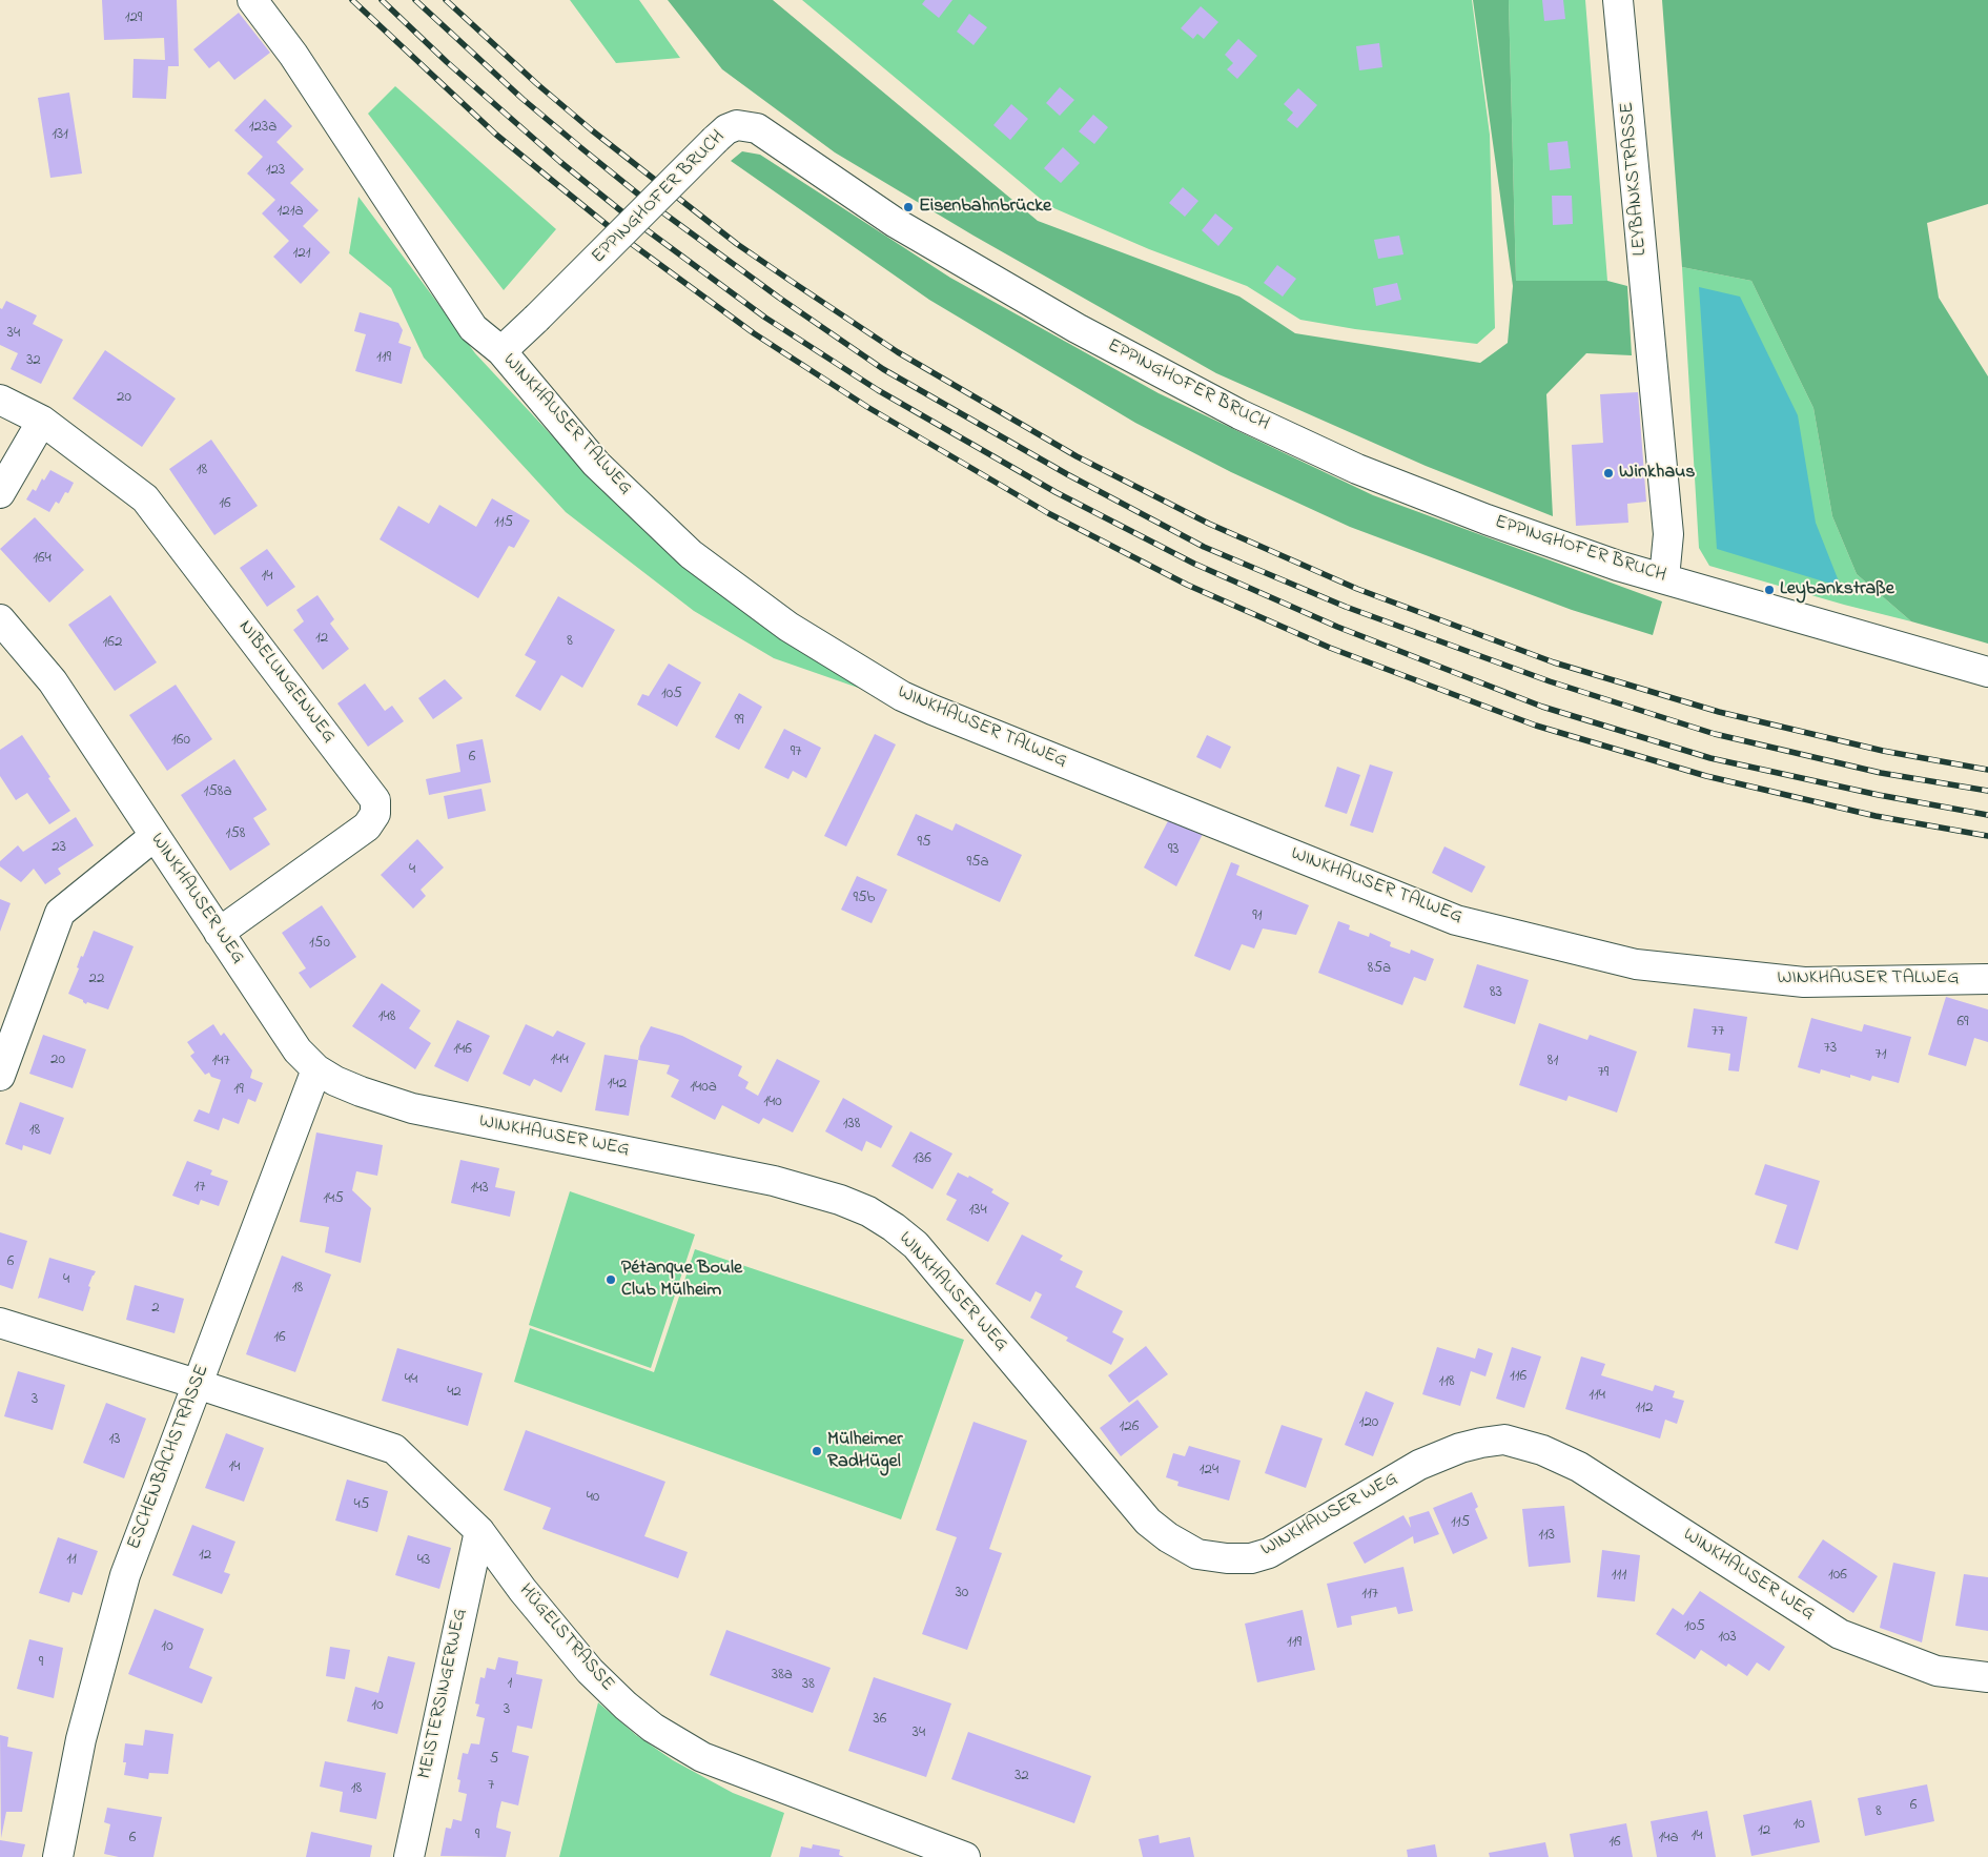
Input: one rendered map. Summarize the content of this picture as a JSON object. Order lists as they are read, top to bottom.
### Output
{
  "streets": {
    "street": [
      "LEYBANKSTRASSE",
      "EPPINGHOFER BRUCH",
      "WINKHAUSER TALWEG",
      "NIBELUNGENWEG",
      "WINKHAUSER WEG",
      "ESCHENBACHSTRASSE",
      "HÜGELSTRASSE",
      "MEISTERSINGERWEG"
    ]
  },
  "crossings": [
    ["LEYBANKSTRASSE", "EPPINGHOFER BRUCH"],
    ["EPPINGHOFER BRUCH", "WINKHAUSER TALWEG"],
    ["NIBELUNGENWEG", "WINKHAUSER WEG"],
    ["WINKHAUSER WEG", "ESCHENBACHSTRASSE"],
    ["ESCHENBACHSTRASSE", "HÜGELSTRASSE"],
    ["HÜGELSTRASSE", "MEISTERSINGERWEG"]
  ],
  "places": [
    "Eisenbahnbrücke",
    "Winkhaus",
    "Leybankstraße",
    "Pétanque Boule Club Mülheim",
    "Mülheimer RadHügel"
  ],
  "house_numbers": [
    "129",
    "123a",
    "131",
    "123",
    "121a",
    "121",
    "34",
    "119",
    "32",
    "20",
    "18",
    "16",
    "115",
    "164",
    "14",
    "12",
    "8",
    "162",
    "105",
    "99",
    "160",
    "97",
    "6",
    "158a",
    "158",
    "95",
    "23",
    "93",
    "95a",
    "4",
    "95b",
    "91",
    "150",
    "85a",
    "22",
    "83",
    "148",
    "69",
    "77",
    "73",
    "146",
    "71",
    "20",
    "144",
    "147",
    "81",
    "79",
    "142",
    "140a",
    "19",
    "140",
    "138",
    "18",
    "136",
    "17",
    "143",
    "145",
    "134",
    "6",
    "4",
    "18",
    "2",
    "16",
    "116",
    "44",
    "118",
    "42",
    "114",
    "3",
    "112",
    "120",
    "126",
    "13",
    "14",
    "124",
    "40",
    "45",
    "115",
    "113",
    "12",
    "11",
    "43",
    "111",
    "106",
    "30",
    "117",
    "105",
    "103",
    "119",
    "10",
    "9",
    "38a",
    "1",
    "38",
    "10",
    "3",
    "36",
    "34",
    "5",
    "32",
    "7",
    "18",
    "6",
    "8",
    "10",
    "12",
    "9",
    "14",
    "6",
    "14a",
    "16"
  ]
}
